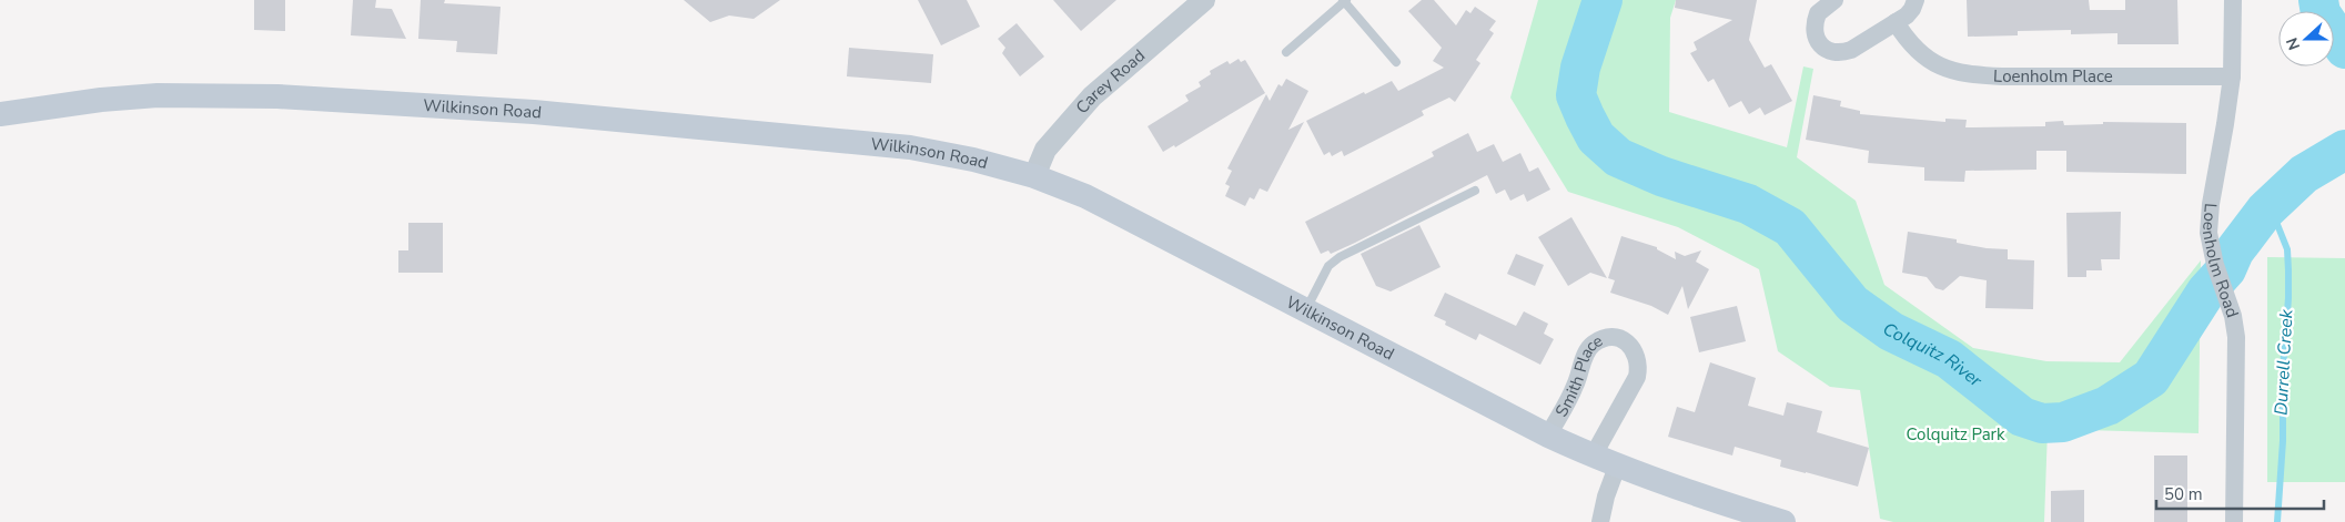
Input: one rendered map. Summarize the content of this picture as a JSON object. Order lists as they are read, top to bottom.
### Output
{
  "streets": {
    "main road": ["Wilkinson Road"],
    "street": [
      "Loenholm Place",
      "Carey Road",
      "Loenholm Road",
      "Smith Place"
    ]
  },
  "crossings": [
    ["Loenholm Place", "Loenholm Road"],
    ["Carey Road", "Wilkinson Road"],
    ["Wilkinson Road", "Smith Place"]
  ],
  "water": ["Colquitz River", "Durrell Creek"],
  "parks": ["Colquitz Park"],
  "scale_bar": "50 m",
  "north": "left"
}
